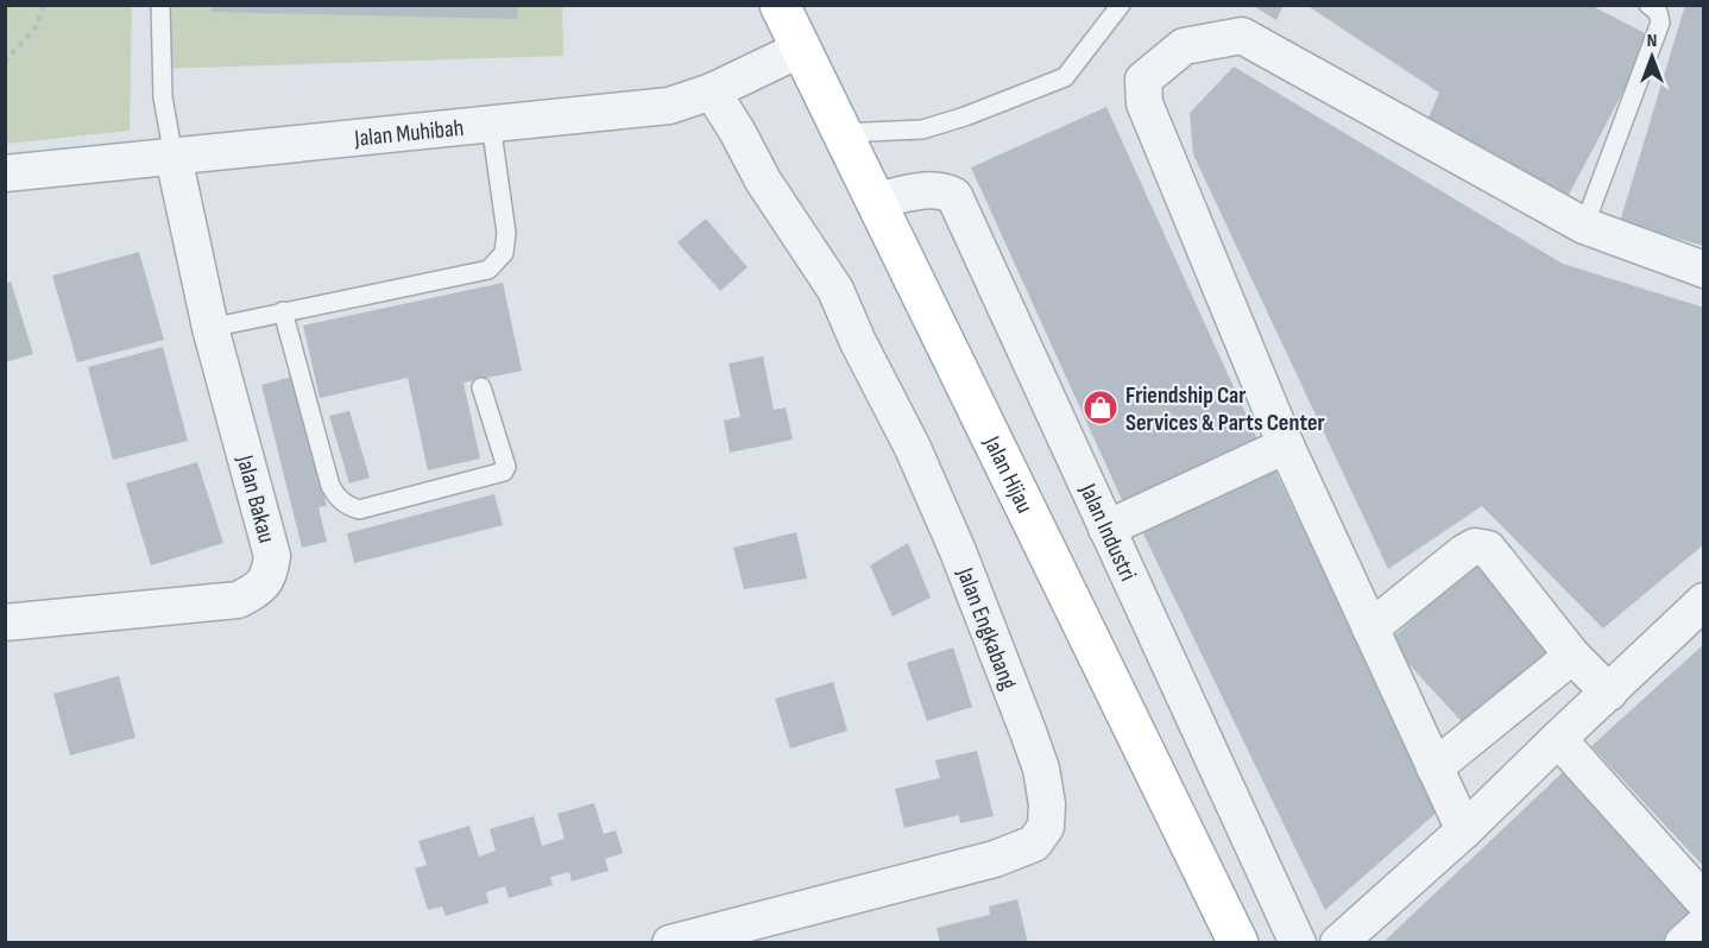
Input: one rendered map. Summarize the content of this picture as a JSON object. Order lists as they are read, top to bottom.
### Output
{
  "streets": {
    "main road": ["Jalan Hijau"],
    "street": [
      "Jalan Muhibah",
      "Jalan Bakau",
      "Jalan Industri",
      "Jalan Engkabang"
    ]
  },
  "crossings": [
    ["Jalan Muhibah", "Jalan Hijau"],
    ["Jalan Muhibah", "Jalan Bakau"],
    ["Jalan Muhibah", "Jalan Engkabang"],
    ["Jalan Hijau", "Jalan Industri"]
  ],
  "places": {
    "shop": ["Friendship Car Services & Parts Center"]
  },
  "north": "top"
}
